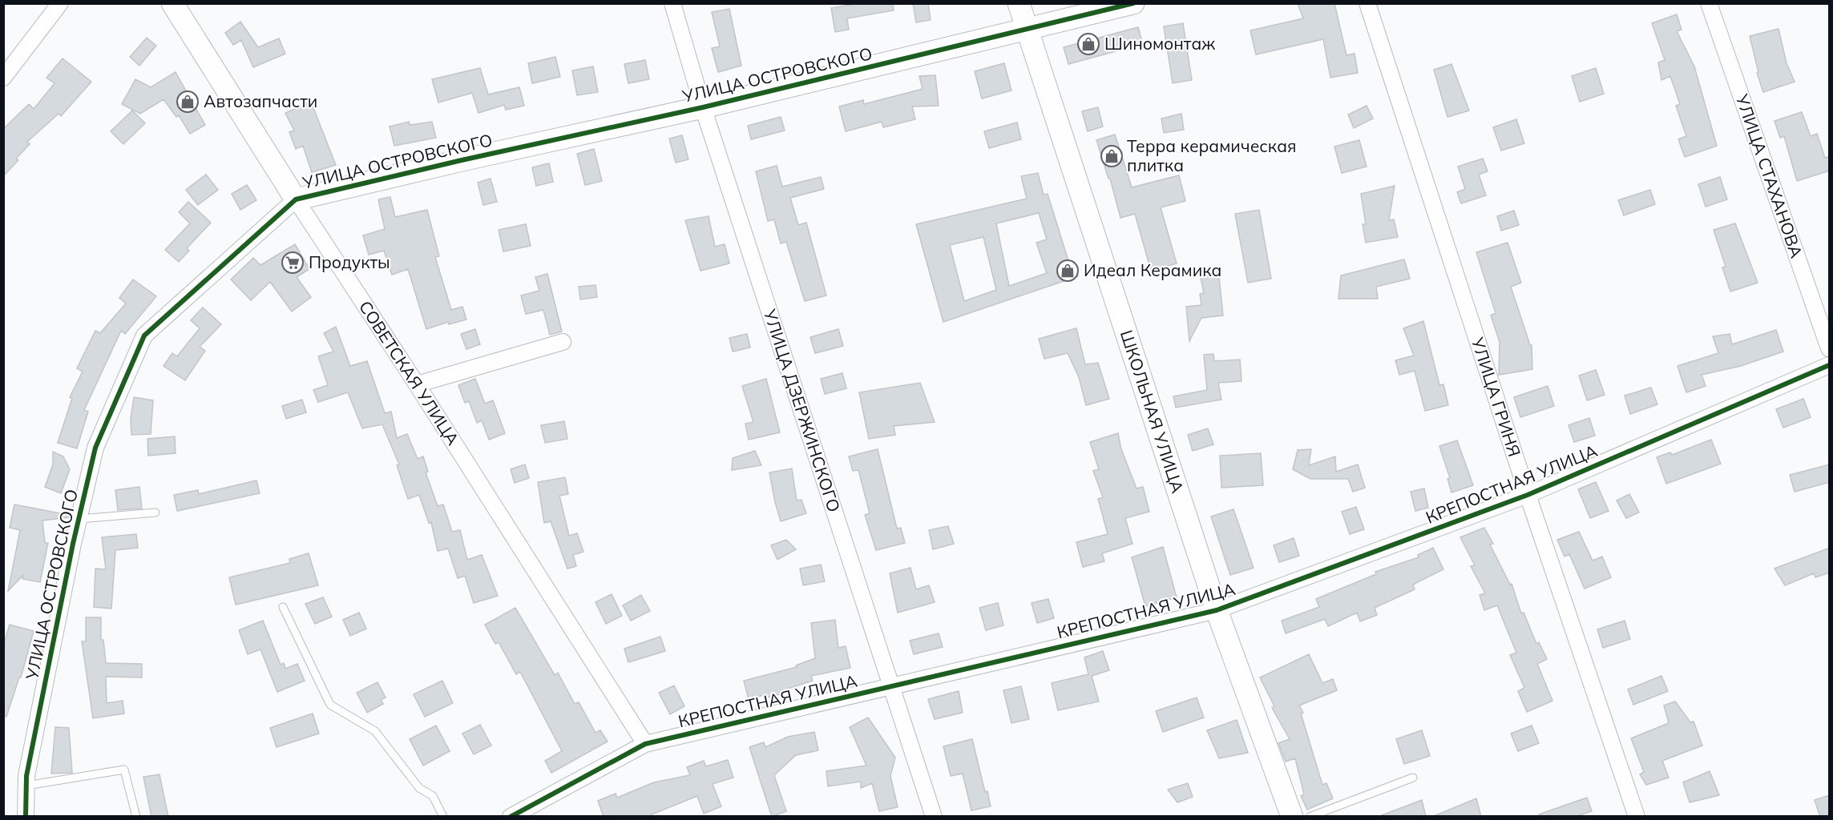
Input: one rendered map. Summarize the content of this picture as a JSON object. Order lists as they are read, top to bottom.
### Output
{
  "streets": {
    "street": [
      "УЛИЦА ОСТРОВСКОГО",
      "УЛИЦА СТАХАНОВА",
      "СОВЕТСКАЯ УЛИЦА",
      "УЛИЦА ГРИНЯ",
      "УЛИЦА ДЗЕРЖИНСКОГО",
      "ШКОЛЬНАЯ УЛИЦА",
      "КРЕПОСТНАЯ УЛИЦА"
    ]
  },
  "crossings": [
    ["УЛИЦА ОСТРОВСКОГО", "СОВЕТСКАЯ УЛИЦА"],
    ["УЛИЦА ОСТРОВСКОГО", "УЛИЦА ДЗЕРЖИНСКОГО"],
    ["УЛИЦА ОСТРОВСКОГО", "ШКОЛЬНАЯ УЛИЦА"],
    ["СОВЕТСКАЯ УЛИЦА", "КРЕПОСТНАЯ УЛИЦА"],
    ["УЛИЦА ГРИНЯ", "КРЕПОСТНАЯ УЛИЦА"],
    ["УЛИЦА ДЗЕРЖИНСКОГО", "КРЕПОСТНАЯ УЛИЦА"],
    ["ШКОЛЬНАЯ УЛИЦА", "КРЕПОСТНАЯ УЛИЦА"]
  ],
  "places": {
    "shop": [
      "Шиномонтаж",
      "Автозапчасти",
      "Терра керамическая плитка",
      "Идеал Керамика"
    ],
    "supermarket": ["Продукты"]
  }
}
